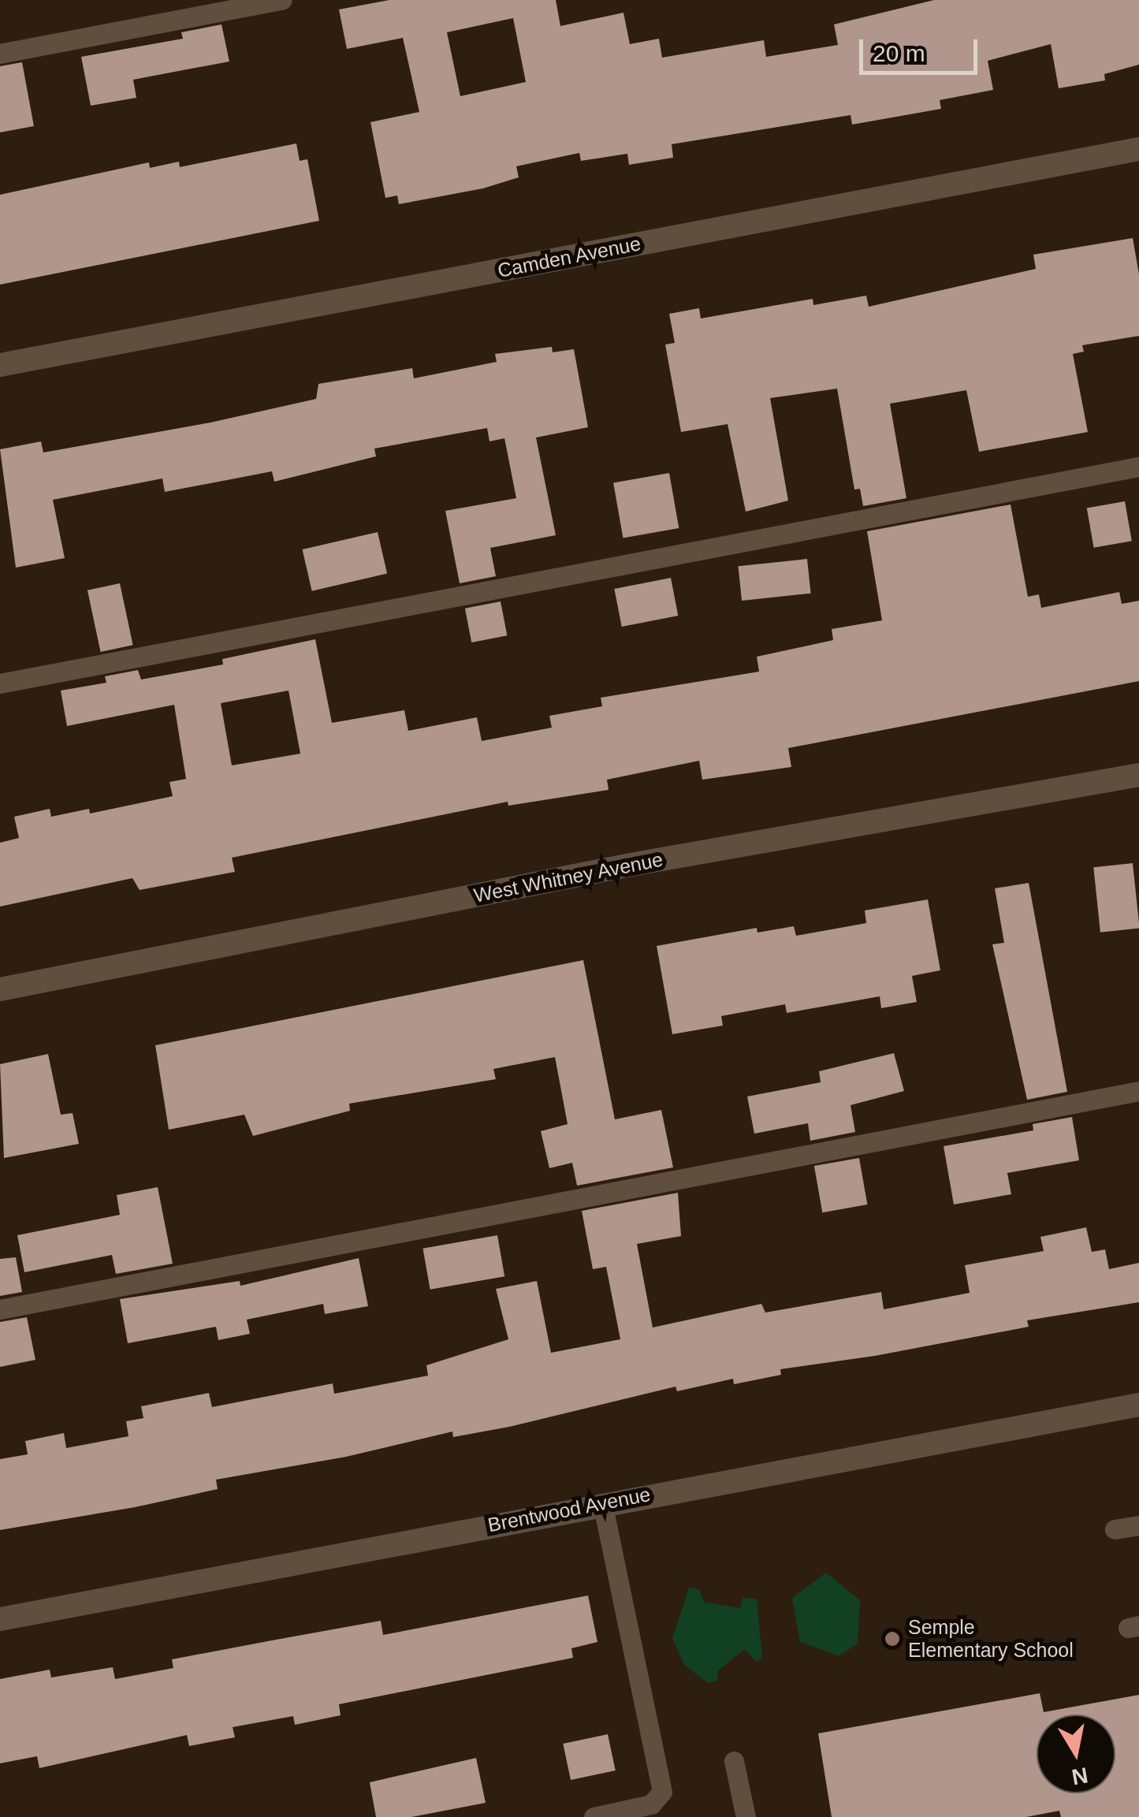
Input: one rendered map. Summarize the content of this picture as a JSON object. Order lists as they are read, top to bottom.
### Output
{
  "streets": {
    "street": ["Camden Avenue", "West Whitney Avenue", "Brentwood Avenue"]
  },
  "places": ["Semple Elementary School"],
  "scale_bar": "20 m",
  "north": "bottom"
}
